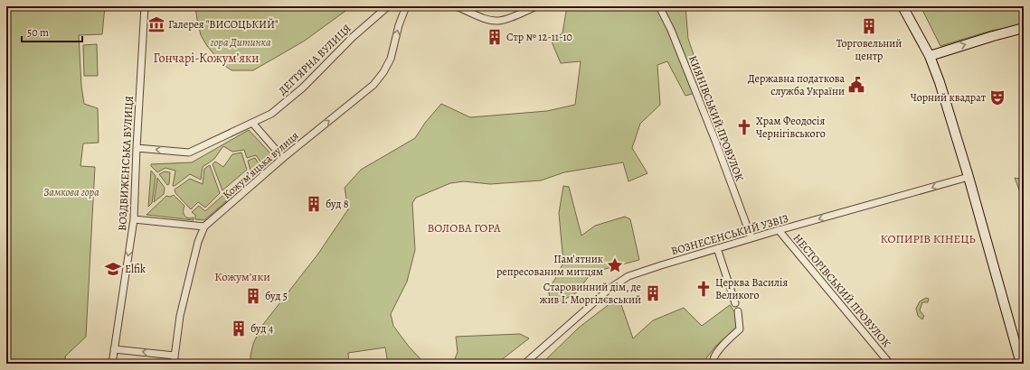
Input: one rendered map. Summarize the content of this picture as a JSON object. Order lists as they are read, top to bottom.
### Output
{
  "streets": {
    "street": [
      "ДЕГТЯРНА ВУЛИЦЯ",
      "КИЯНІВСЬКИЙ ПРОВУЛОК",
      "ВОЗДВИЖЕНСЬКА ВУЛИЦЯ",
      "Кожумʼяцька вулиця",
      "ВОЗНЕСЕНСЬКИЙ УЗВІЗ",
      "НЕСТОРІВСЬКИЙ ПРОВУЛОК"
    ]
  },
  "crossings": [
    ["ДЕГТЯРНА ВУЛИЦЯ", "ВОЗДВИЖЕНСЬКА ВУЛИЦЯ"],
    ["КИЯНІВСЬКИЙ ПРОВУЛОК", "ВОЗНЕСЕНСЬКИЙ УЗВІЗ"],
    ["ВОЗНЕСЕНСЬКИЙ УЗВІЗ", "НЕСТОРІВСЬКИЙ ПРОВУЛОК"]
  ],
  "one_way": [
    "ДЕГТЯРНА ВУЛИЦЯ",
    "ВОЗДВИЖЕНСЬКА ВУЛИЦЯ",
    "Кожумʼяцька вулиця",
    "ВОЗНЕСЕНСЬКИЙ УЗВІЗ"
  ],
  "districts": [
    "Гончарі-Кожумʼяки",
    "ВОЛОВА ГОРА",
    "КОПИРІВ КІНЕЦЬ",
    "Кожумʼяки"
  ],
  "parks": ["гора Дитинка", "Замкова гора"],
  "places": {
    "museum": ["Галерея \"ВИСОЦЬКИЙ\""],
    "building": [
      "Торговельний центр",
      "Стр № 12-11-10",
      "буд 8",
      "Старовинний дім, де жив І. Моргілєвський",
      "буд 5",
      "буд 4"
    ],
    "public building": ["Державна податкова служба України"],
    "theatre": ["Чорний квадрат"],
    "church": ["Храм Феодосія Чернігівського", "Церква Василія Великого"],
    "place": ["Пам'ятник репресованим митцям"],
    "school or university": ["Elfik"]
  },
  "scale_bar": "50 m"
}
